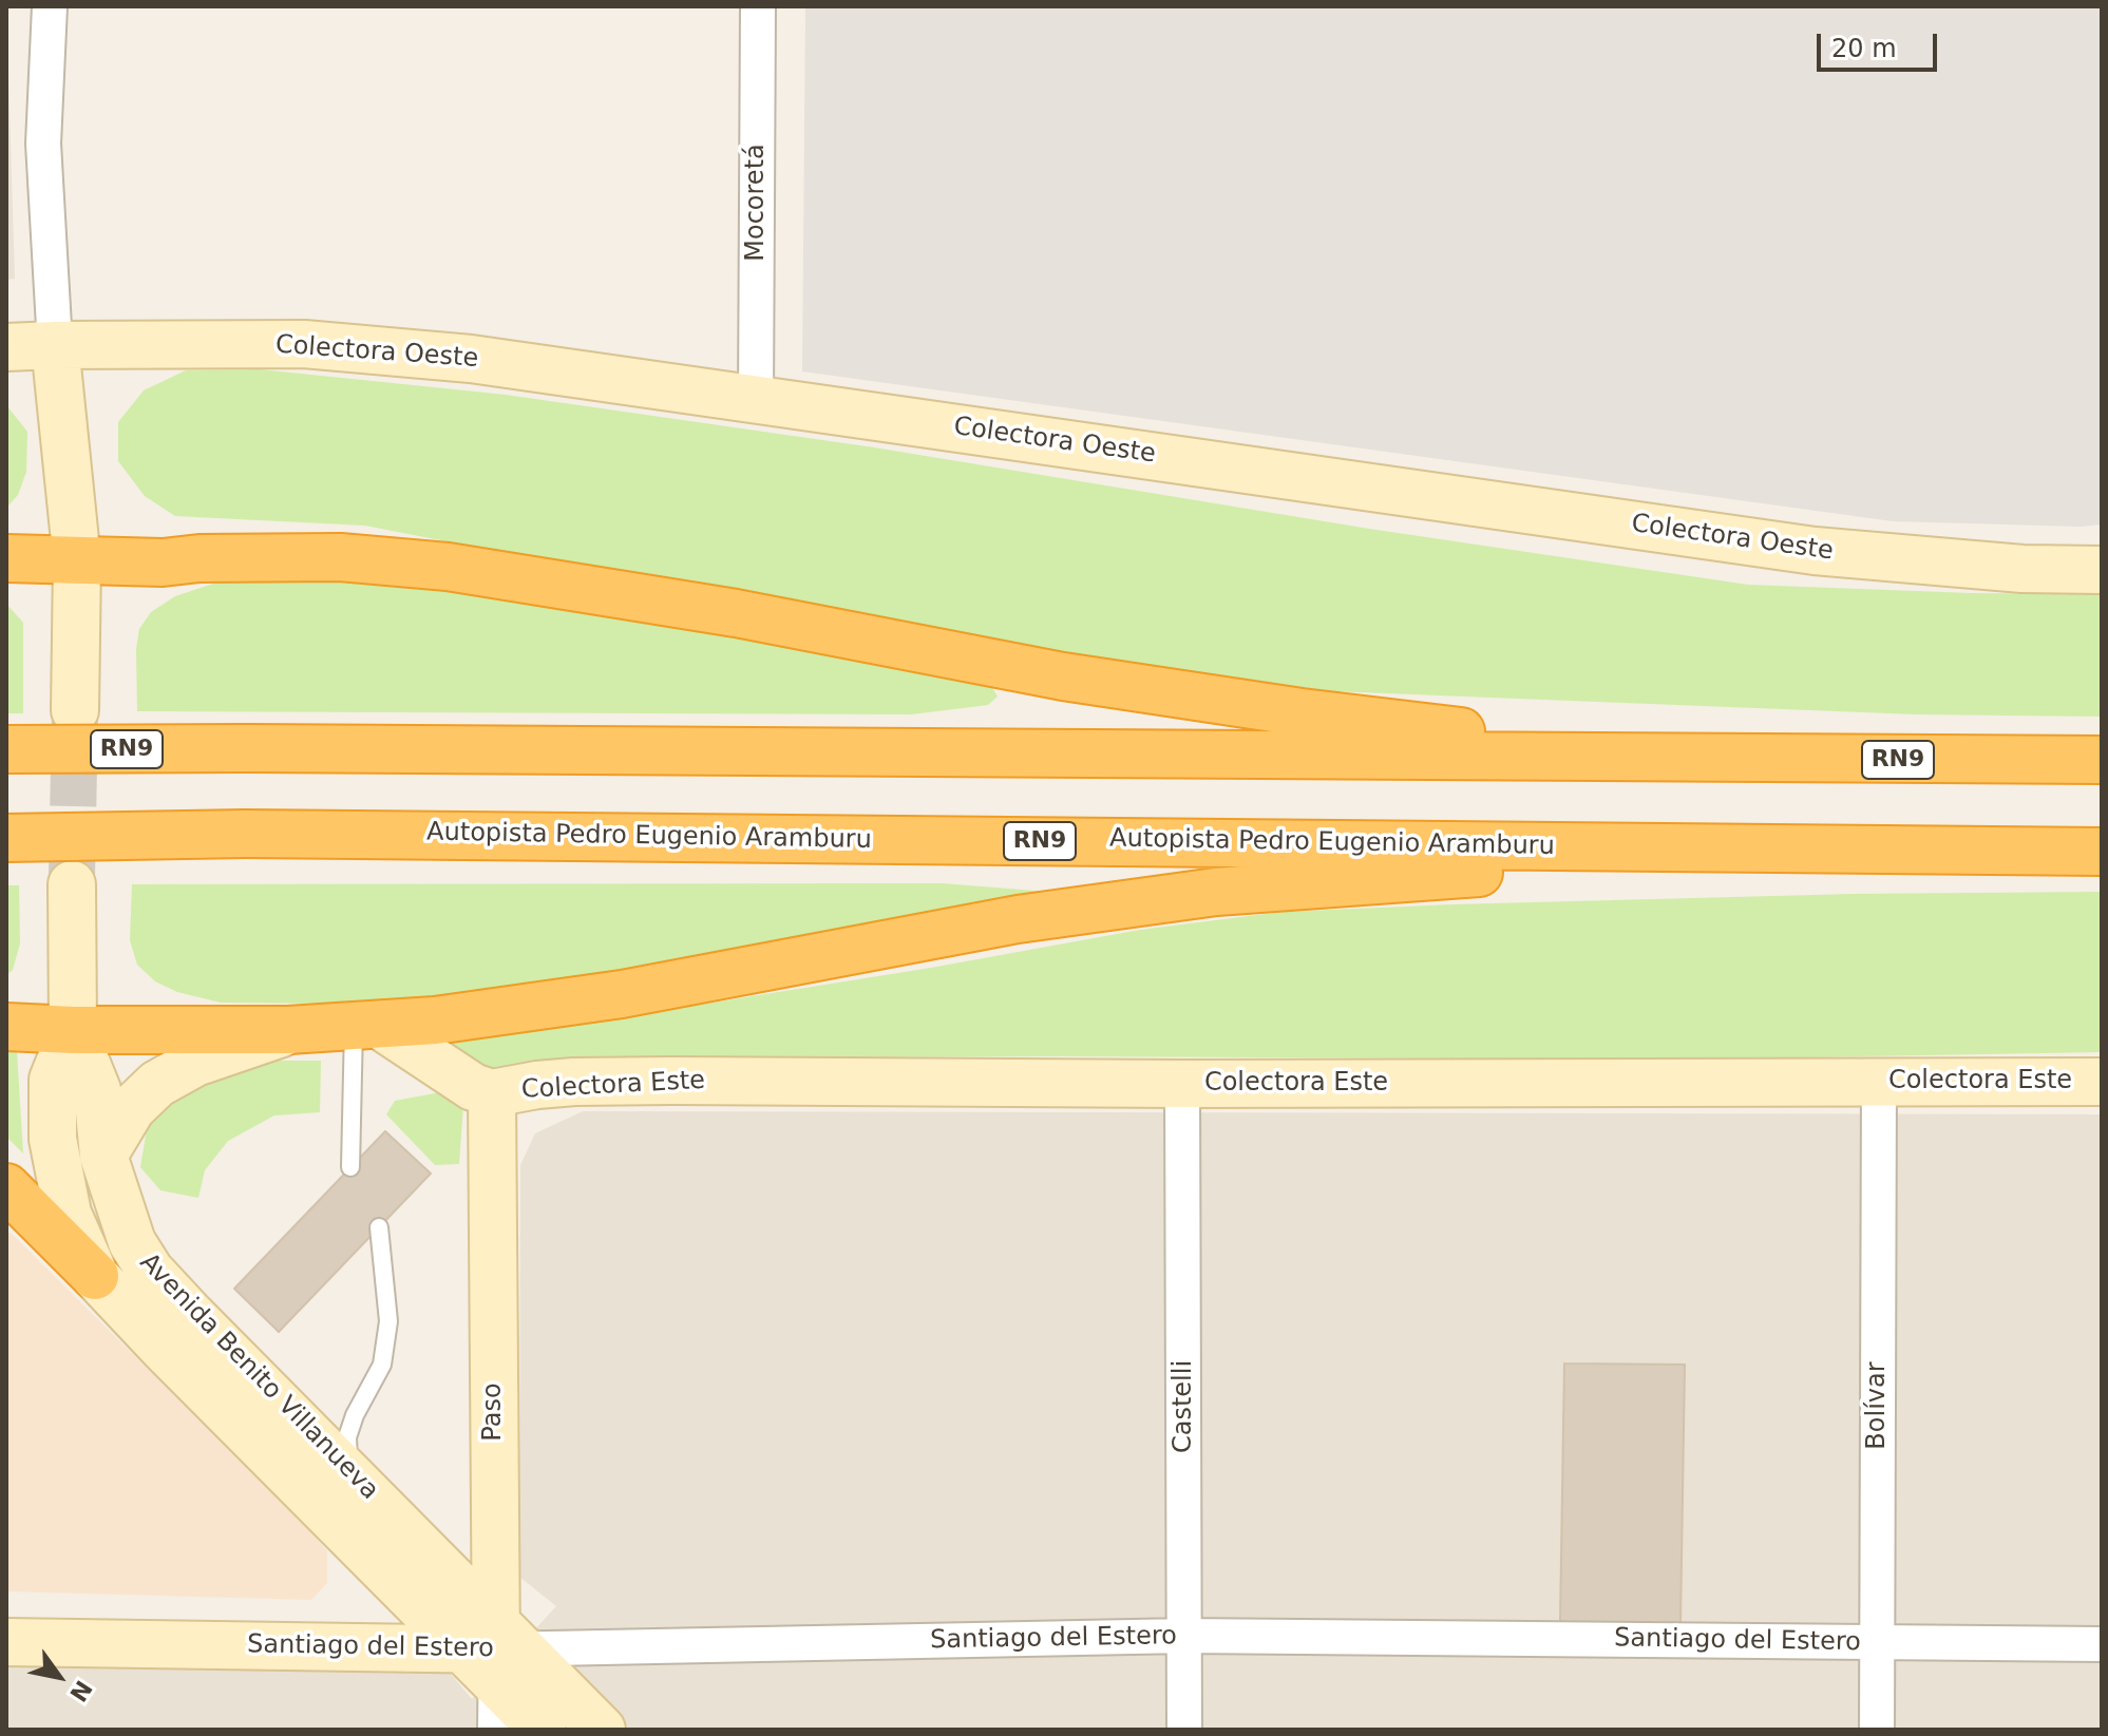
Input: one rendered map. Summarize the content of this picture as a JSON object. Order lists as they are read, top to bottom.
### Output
{
  "streets": {
    "highway": ["RN9", "Autopista Pedro Eugenio Aramburu"],
    "street": [
      "Mocoretá",
      "Colectora Oeste",
      "Colectora Este",
      "Avenida Benito Villanueva",
      "Bolívar",
      "Castelli",
      "Paso",
      "Santiago del Estero"
    ]
  },
  "crossings": [
    ["Mocoretá", "Colectora Oeste"],
    ["Colectora Este", "Bolívar"],
    ["Colectora Este", "Castelli"],
    ["Colectora Este", "Paso"],
    ["Avenida Benito Villanueva", "Paso"],
    ["Avenida Benito Villanueva", "Santiago del Estero"],
    ["Bolívar", "Santiago del Estero"],
    ["Castelli", "Santiago del Estero"],
    ["Paso", "Santiago del Estero"]
  ],
  "scale_bar": "20 m",
  "north": "bottom right"
}
